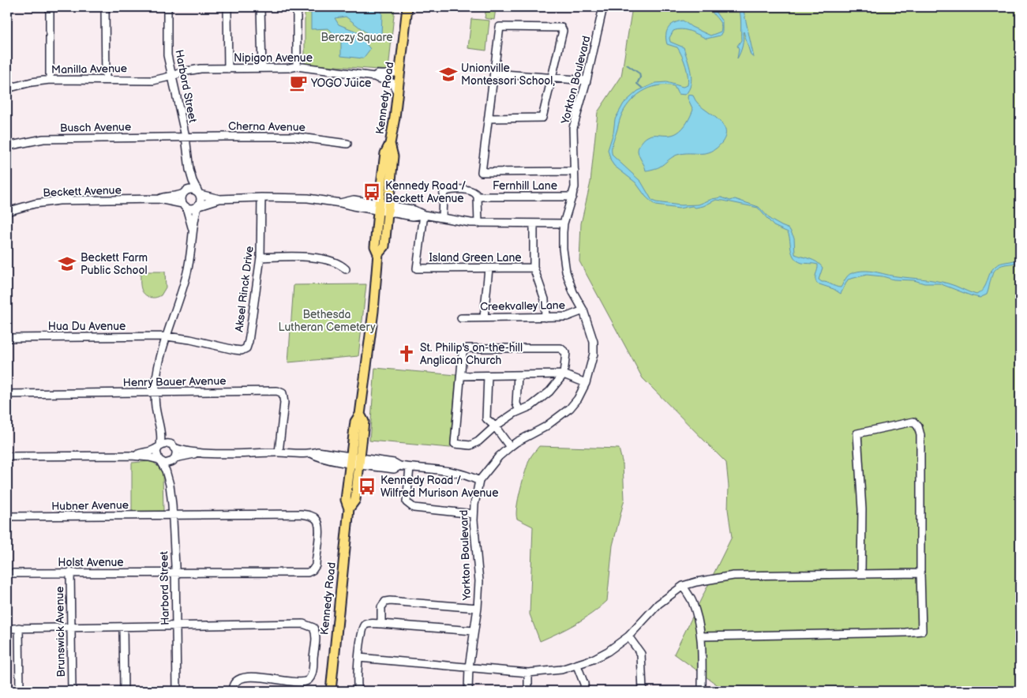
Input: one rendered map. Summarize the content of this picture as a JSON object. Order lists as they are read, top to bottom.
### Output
{
  "streets": {
    "main road": ["Kennedy Road"],
    "street": [
      "Nipigon Avenue",
      "Manilla Avenue",
      "Yorkton Boulevard",
      "Harbord Street",
      "Cherna Avenue",
      "Busch Avenue",
      "Fernhill Lane",
      "Beckett Avenue",
      "Island Green Lane",
      "Aksel Rinck Drive",
      "Creekvalley Lane",
      "Hua Du Avenue",
      "Henry Bauer Avenue",
      "Hubner Avenue",
      "Holst Avenue",
      "Brunswick Avenue"
    ]
  },
  "crossings": [
    ["Nipigon Avenue", "Manilla Avenue"],
    ["Nipigon Avenue", "Harbord Street"],
    ["Nipigon Avenue", "Kennedy Road"],
    ["Manilla Avenue", "Harbord Street"],
    ["Yorkton Boulevard", "Fernhill Lane"],
    ["Yorkton Boulevard", "Creekvalley Lane"],
    ["Harbord Street", "Cherna Avenue"],
    ["Harbord Street", "Busch Avenue"],
    ["Harbord Street", "Beckett Avenue"],
    ["Harbord Street", "Hubner Avenue"],
    ["Harbord Street", "Holst Avenue"],
    ["Cherna Avenue", "Busch Avenue"],
    ["Aksel Rinck Drive", "Hua Du Avenue"],
    ["Hubner Avenue", "Holst Avenue"],
    ["Holst Avenue", "Brunswick Avenue"]
  ],
  "parks": ["Berczy Square", "Bethesda Lutheran Cemetery"],
  "places": {
    "school or university": ["Unionville Montessori School,", "Beckett Farm Public School"],
    "cafe": ["YOGO Juice"],
    "bus stop": ["Kennedy Road / Beckett Avenue", "Kennedy Road / Wilfred Murison Avenue"],
    "church": ["St. Philip's on-the-hill Anglican Church"]
  }
}
